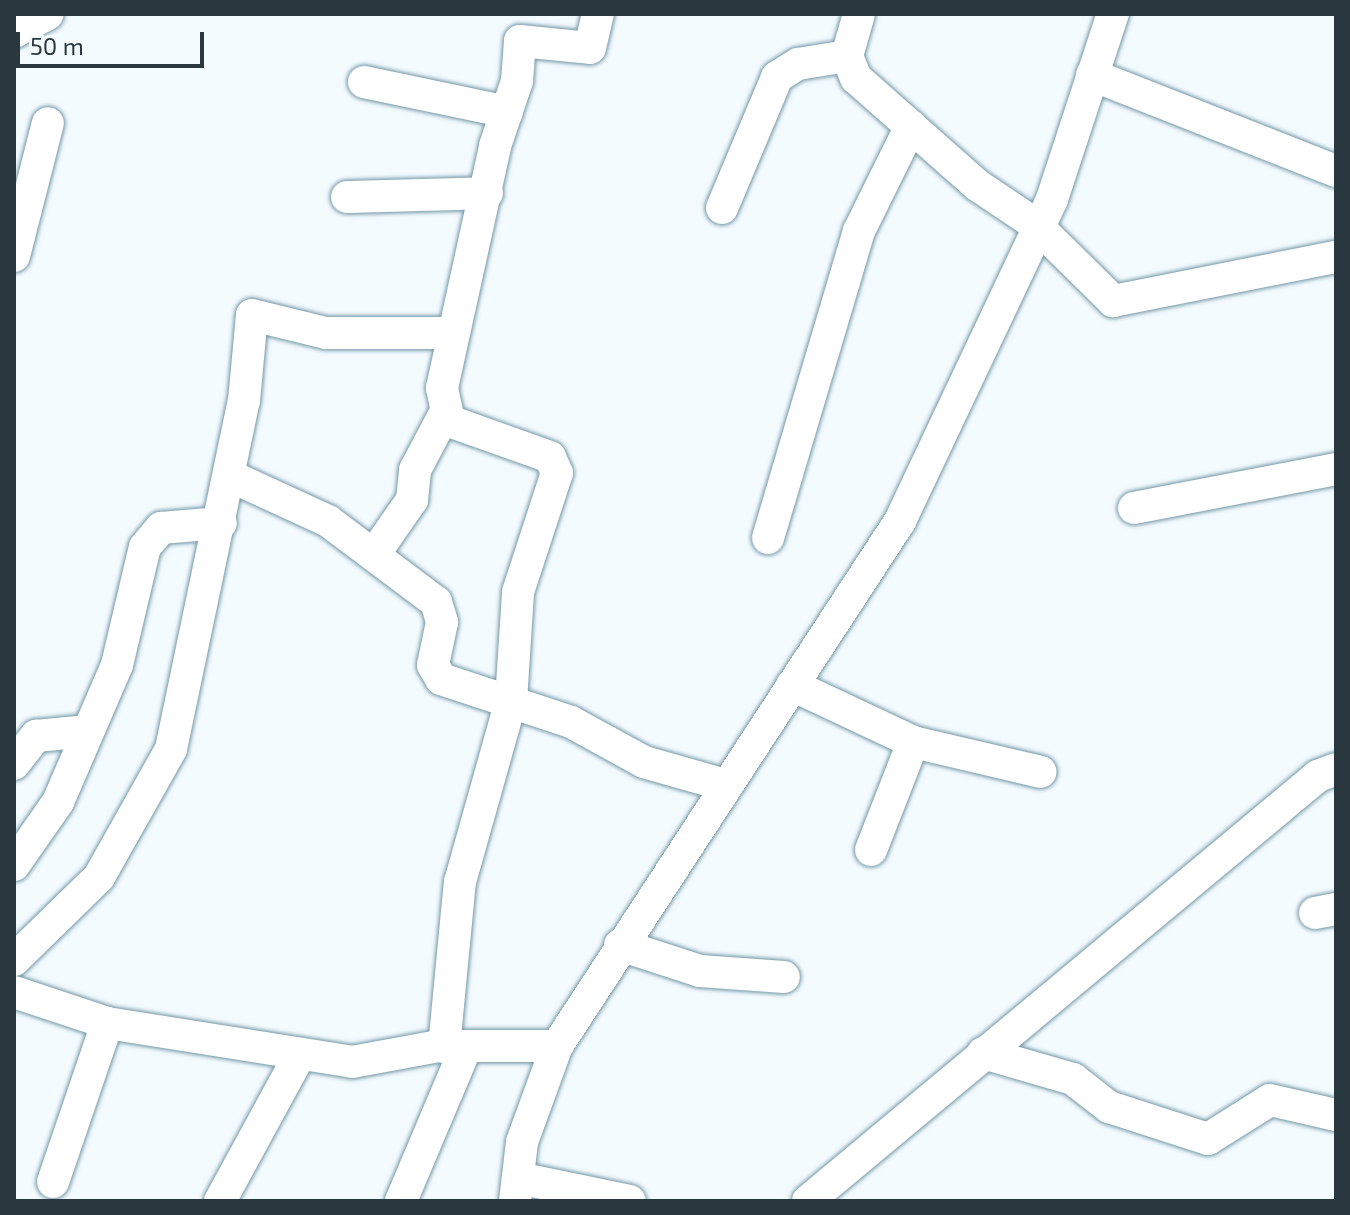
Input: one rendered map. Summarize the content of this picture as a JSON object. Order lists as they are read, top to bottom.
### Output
{
  "scale_bar": "50 m"
}
